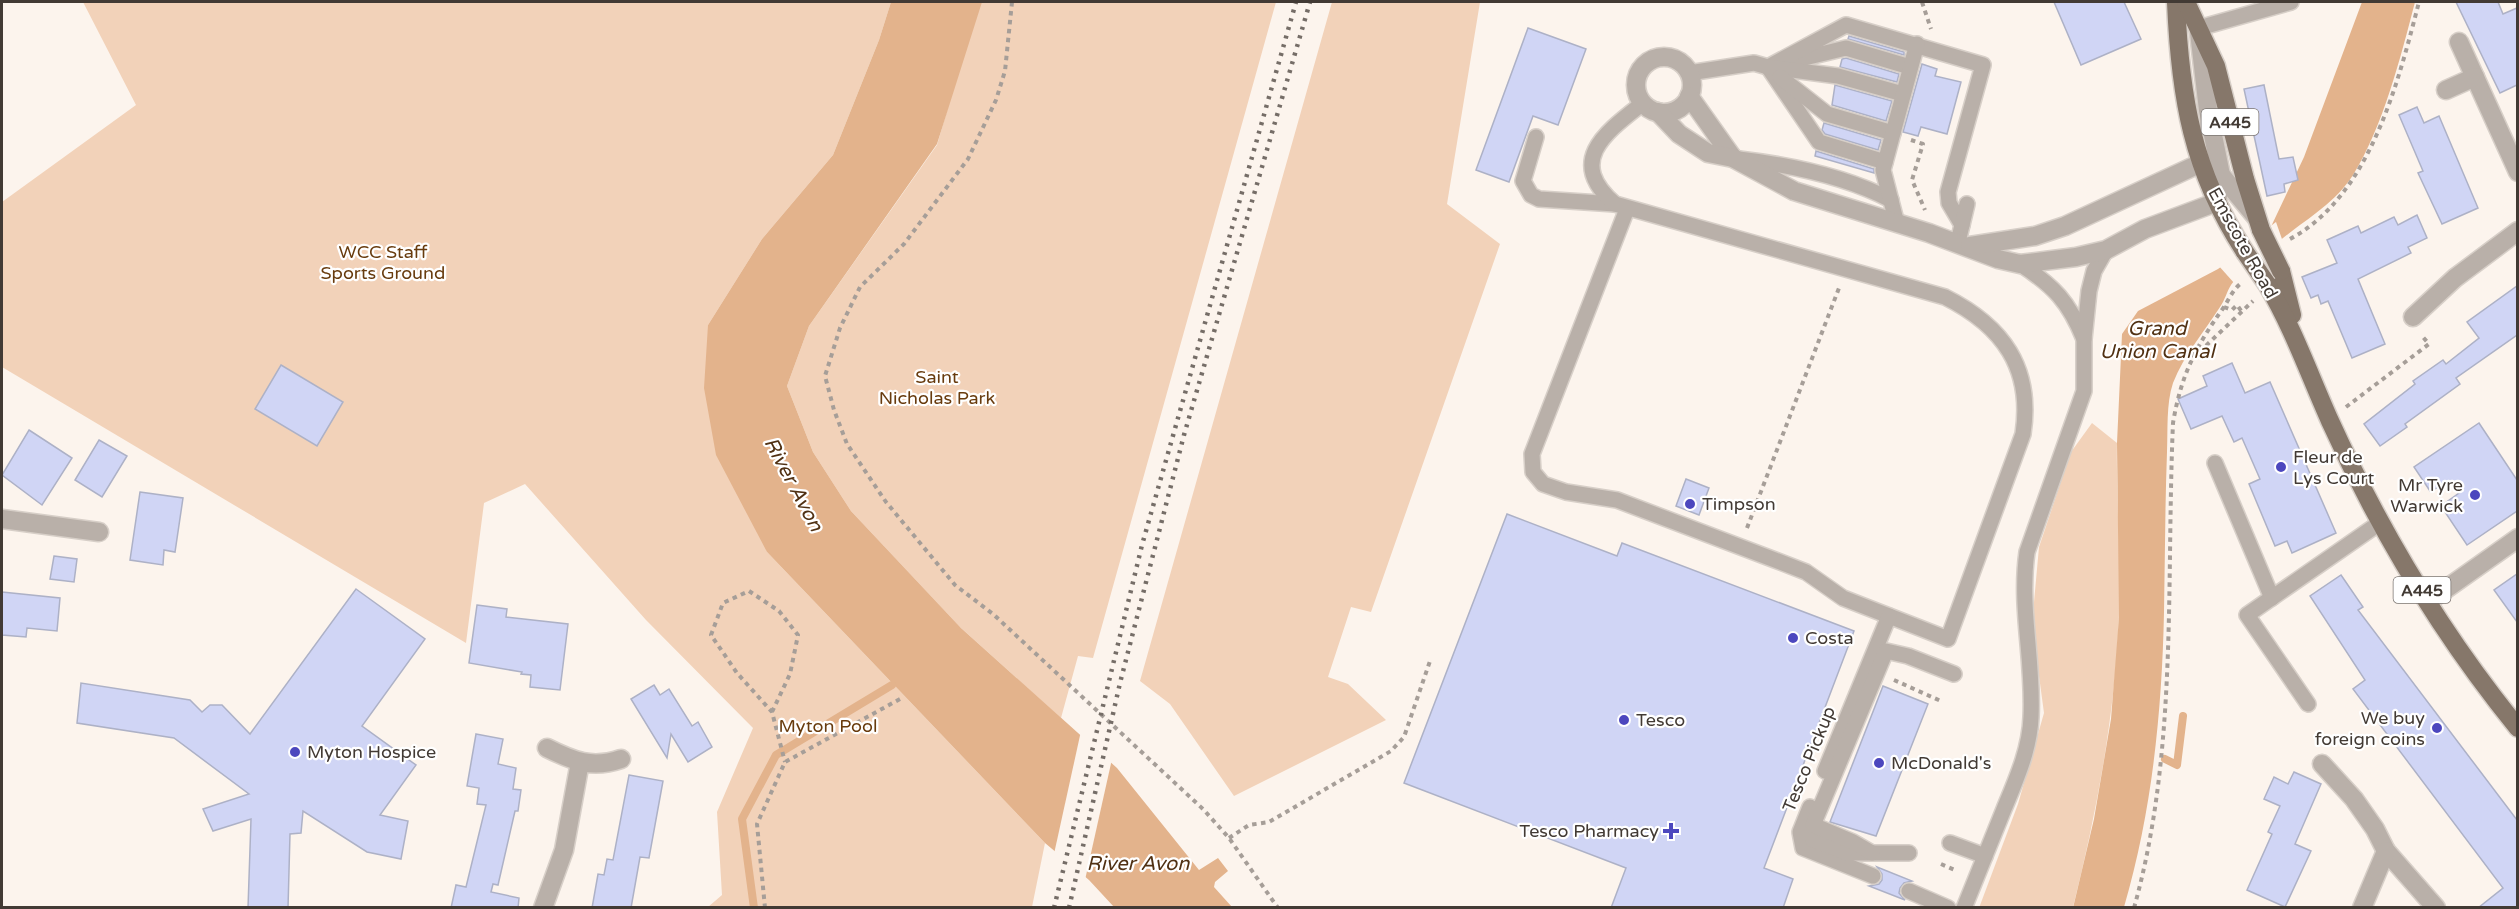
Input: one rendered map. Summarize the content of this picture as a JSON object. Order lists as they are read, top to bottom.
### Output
{
  "streets": {
    "main road": ["A445", "Emscote Road"],
    "lane": ["Tesco Pickup"]
  },
  "water": ["Grand Union Canal", "River Avon"],
  "parks": ["WCC Staff Sports Ground", "Saint Nicholas Park", "Myton Pool"],
  "places": {
    "other": [
      "Fleur de Lys Court",
      "Mr Tyre Warwick",
      "Timpson",
      "Costa",
      "Tesco",
      "We buy foreign coins",
      "Myton Hospice",
      "McDonald's"
    ],
    "health": ["Tesco Pharmacy"]
  }
}
